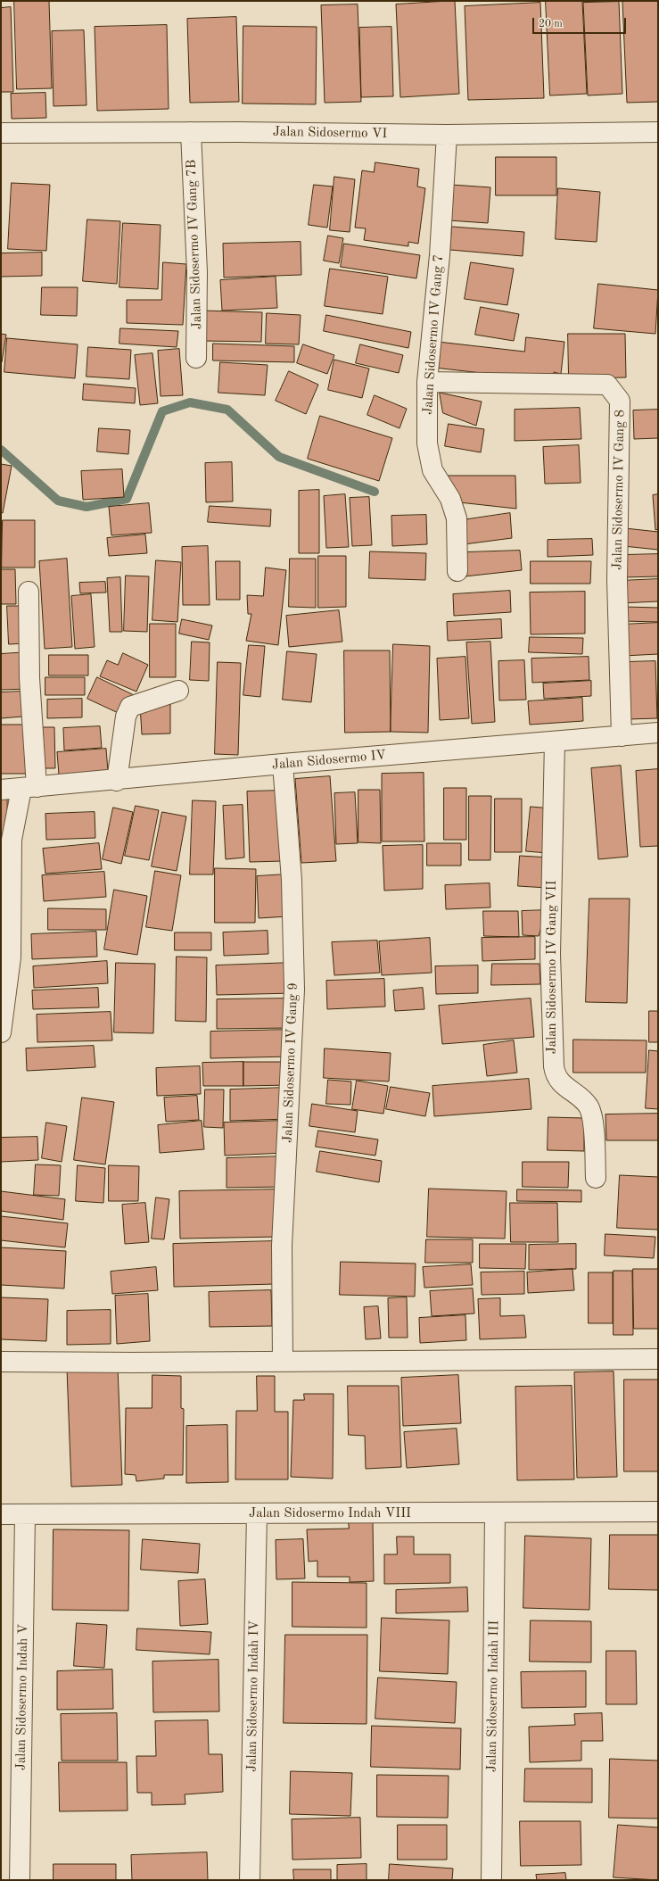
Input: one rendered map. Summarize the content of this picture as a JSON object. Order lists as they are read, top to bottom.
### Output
{
  "streets": {
    "street": [
      "Jalan Sidosermo VI",
      "Jalan Sidosermo IV Gang 7B",
      "Jalan Sidosermo IV Gang 7",
      "Jalan Sidosermo IV Gang 8",
      "Jalan Sidosermo IV",
      "Jalan Sidosermo IV Gang VII",
      "Jalan Sidosermo IV Gang 9",
      "Jalan Sidosermo Indah VIII",
      "Jalan Sidosermo Indah IV",
      "Jalan Sidosermo Indah III",
      "Jalan Sidosermo Indah V"
    ]
  },
  "crossings": [
    ["Jalan Sidosermo VI", "Jalan Sidosermo IV Gang 7B"],
    ["Jalan Sidosermo VI", "Jalan Sidosermo IV Gang 7"],
    ["Jalan Sidosermo IV Gang 7", "Jalan Sidosermo IV Gang 8"],
    ["Jalan Sidosermo IV Gang 8", "Jalan Sidosermo IV"],
    ["Jalan Sidosermo IV", "Jalan Sidosermo IV Gang VII"],
    ["Jalan Sidosermo IV", "Jalan Sidosermo IV Gang 9"],
    ["Jalan Sidosermo Indah VIII", "Jalan Sidosermo Indah IV"],
    ["Jalan Sidosermo Indah VIII", "Jalan Sidosermo Indah III"],
    ["Jalan Sidosermo Indah VIII", "Jalan Sidosermo Indah V"]
  ],
  "scale_bar": "20 m"
}
